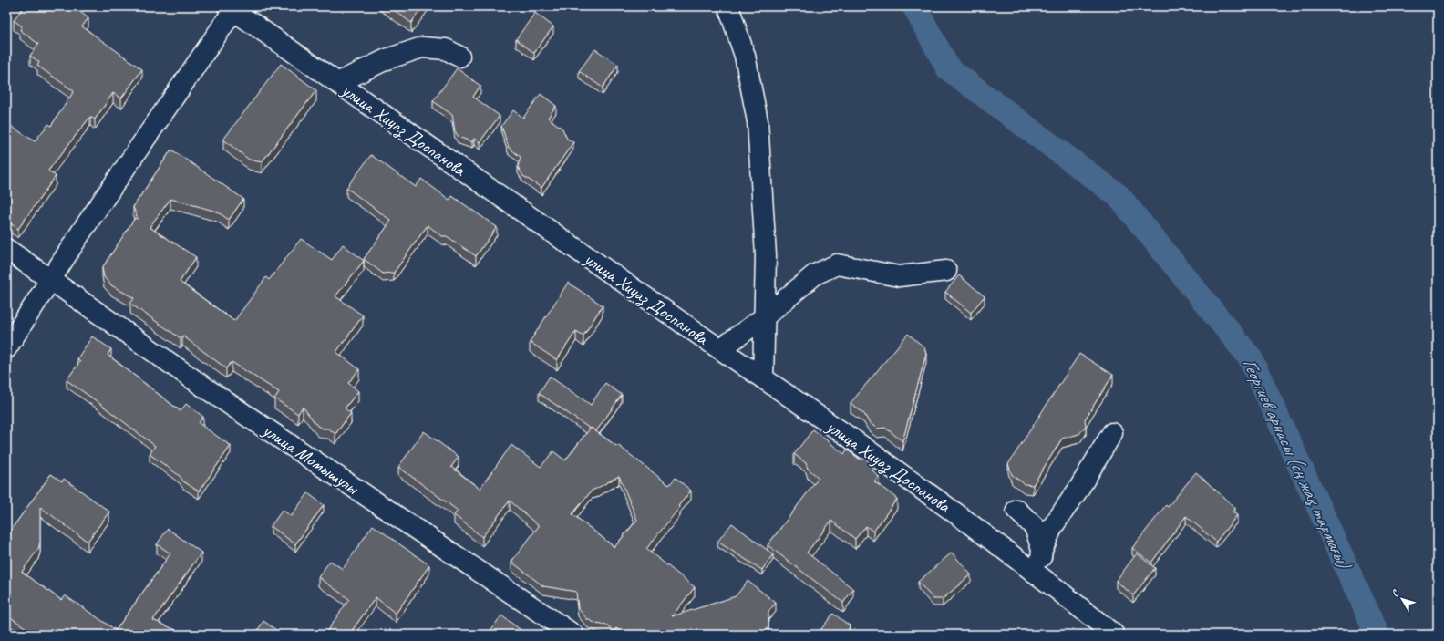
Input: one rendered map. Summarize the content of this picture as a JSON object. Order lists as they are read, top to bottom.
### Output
{
  "streets": {
    "street": ["улица Хиуаз Доспанова", "улица Момышулы"]
  },
  "water": ["Георгиев арнасы (оң жақ тармағы)"],
  "north": "top left"
}
